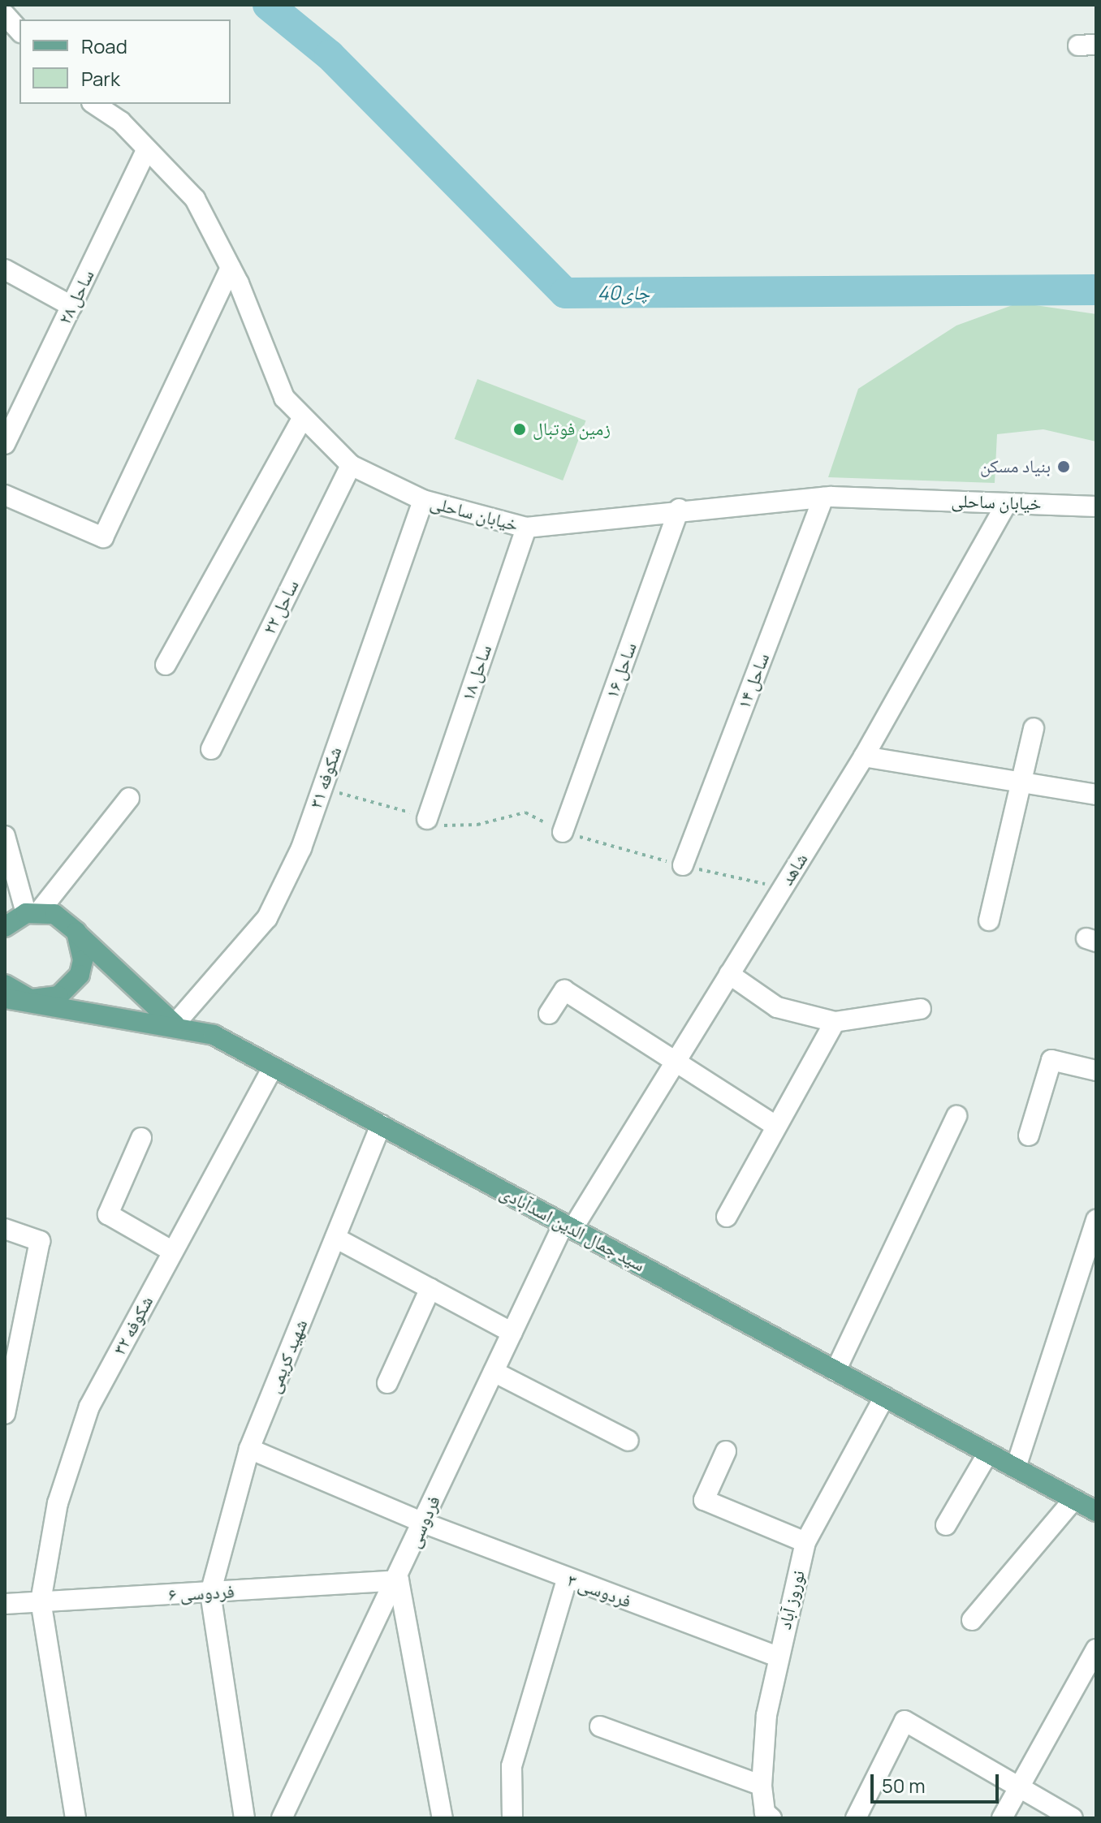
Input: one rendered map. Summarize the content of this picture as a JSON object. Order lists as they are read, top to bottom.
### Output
{
  "streets": {
    "main road": ["سید جمال الدین اسدآبادی"],
    "street": [
      "ساحل ۲۸",
      "خیابان ساحلی",
      "ساحل ۲۲",
      "ساحل ۱۶",
      "ساحل ۱۸",
      "ساحل ۱۴",
      "شکوفه ۳۱",
      "شاهد",
      "شکوفه ۳۲",
      "شهید کریمی",
      "فردوسی",
      "فردوسی ۳",
      "فردوسی ۶",
      "نوروز آباد"
    ]
  },
  "crossings": [
    ["ساحل ۲۸", "خیابان ساحلی"],
    ["خیابان ساحلی", "ساحل ۲۲"],
    ["خیابان ساحلی", "ساحل ۱۶"],
    ["خیابان ساحلی", "ساحل ۱۸"],
    ["خیابان ساحلی", "ساحل ۱۴"],
    ["خیابان ساحلی", "شکوفه ۳۱"],
    ["خیابان ساحلی", "شاهد"],
    ["شکوفه ۳۱", "سید جمال الدین اسدآبادی"],
    ["شاهد", "سید جمال الدین اسدآبادی"],
    ["شاهد", "فردوسی"],
    ["سید جمال الدین اسدآبادی", "شکوفه ۳۲"],
    ["سید جمال الدین اسدآبادی", "شهید کریمی"],
    ["سید جمال الدین اسدآبادی", "فردوسی"],
    ["سید جمال الدین اسدآبادی", "نوروز آباد"],
    ["شکوفه ۳۲", "فردوسی ۶"],
    ["شهید کریمی", "فردوسی ۳"],
    ["شهید کریمی", "فردوسی ۶"],
    ["فردوسی", "فردوسی ۳"],
    ["فردوسی", "فردوسی ۶"],
    ["فردوسی ۳", "نوروز آباد"]
  ],
  "water": ["40چای"],
  "places": ["زمین فوتبال", "بنیاد مسکن"],
  "legend": ["Road", "Park"],
  "scale_bar": "50 m"
}
